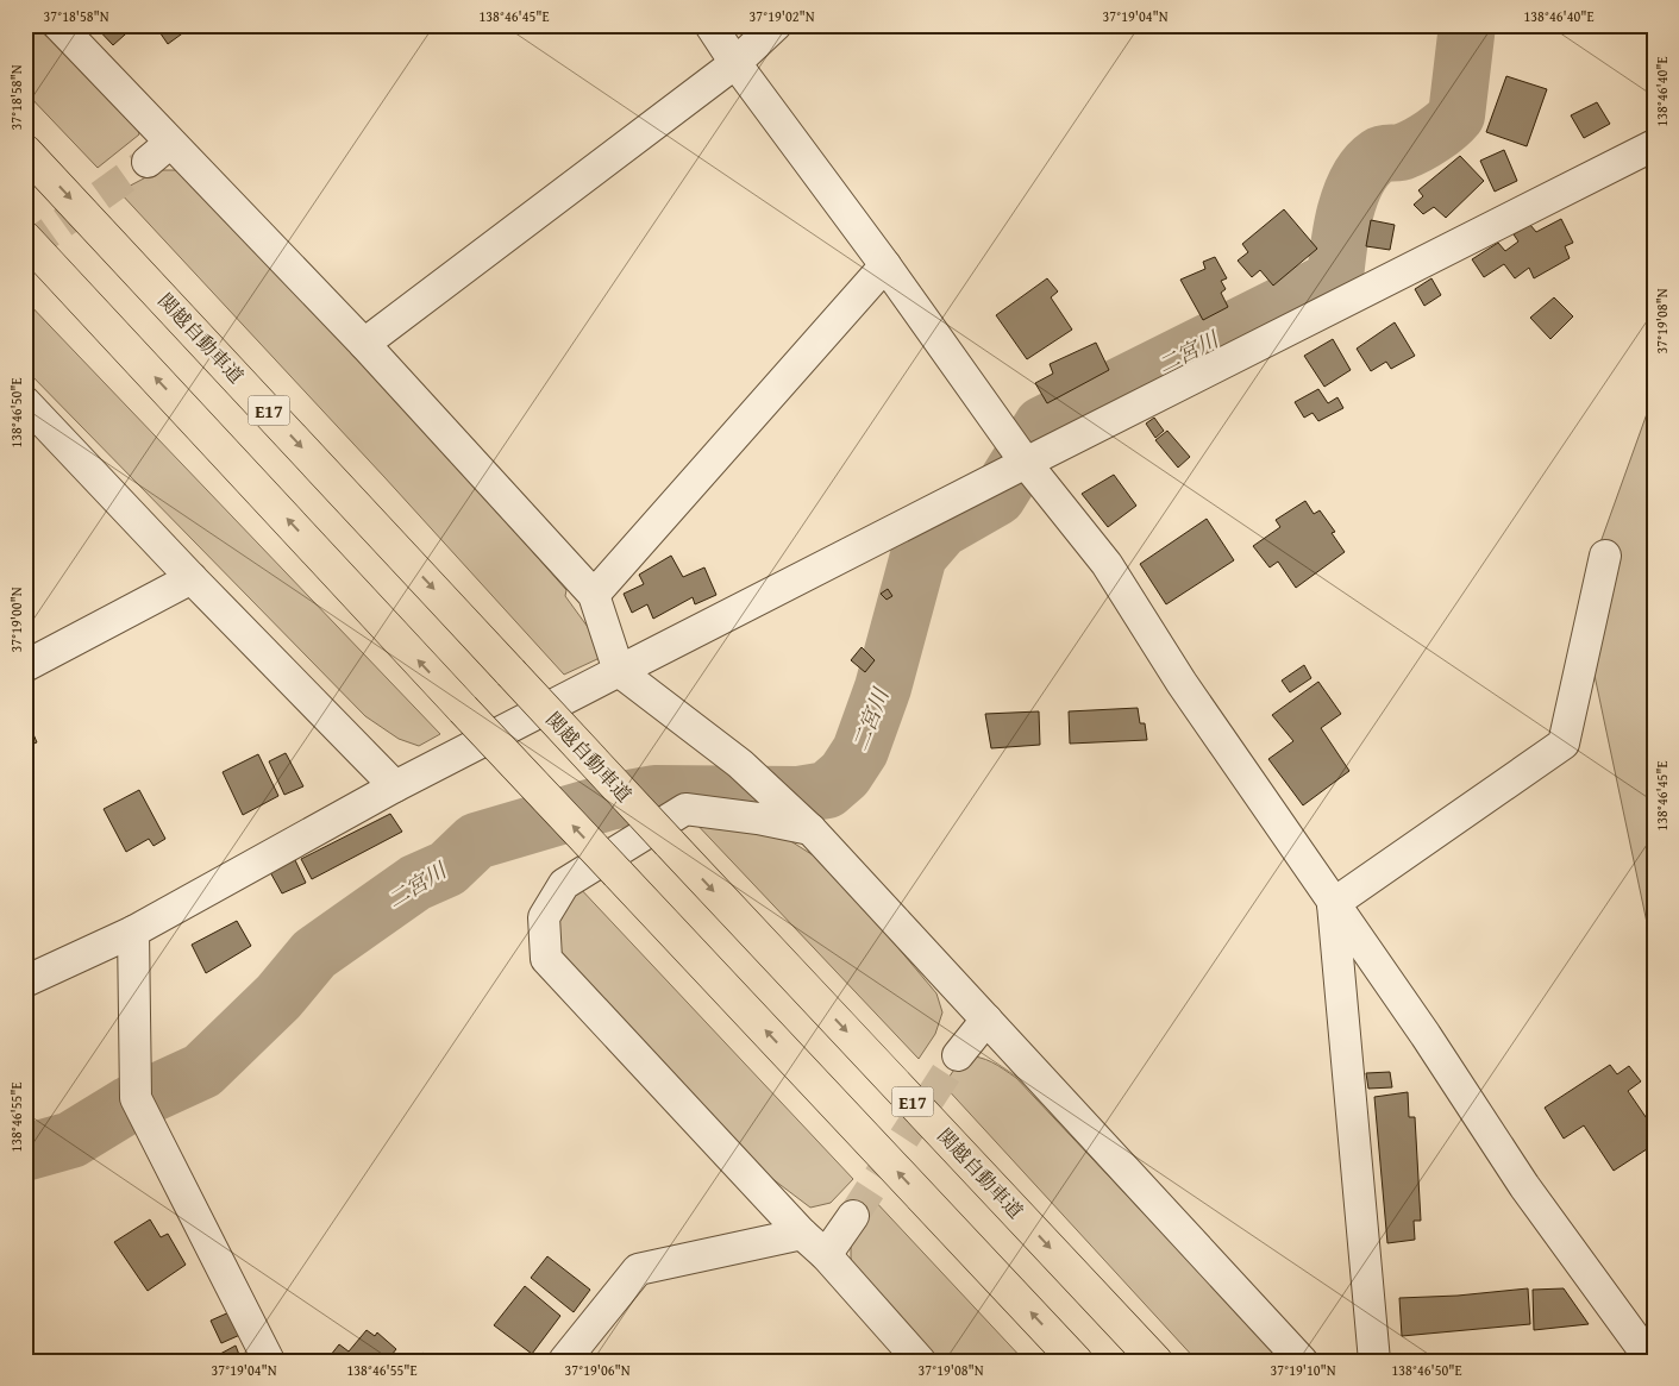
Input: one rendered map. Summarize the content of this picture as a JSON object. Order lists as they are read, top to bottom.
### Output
{
  "streets": {
    "highway": ["関越自動車道", "E17"]
  },
  "water": ["二宮川"],
  "coordinates": [
    "37°18'58\"N",
    "138°46'45\"E",
    "37°19'02\"N",
    "37°19'04\"N",
    "138°46'40\"E",
    "37°19'08\"N",
    "138°46'50\"E",
    "37°19'00\"N",
    "138°46'55\"E",
    "37°19'06\"N",
    "37°19'10\"N"
  ]
}
